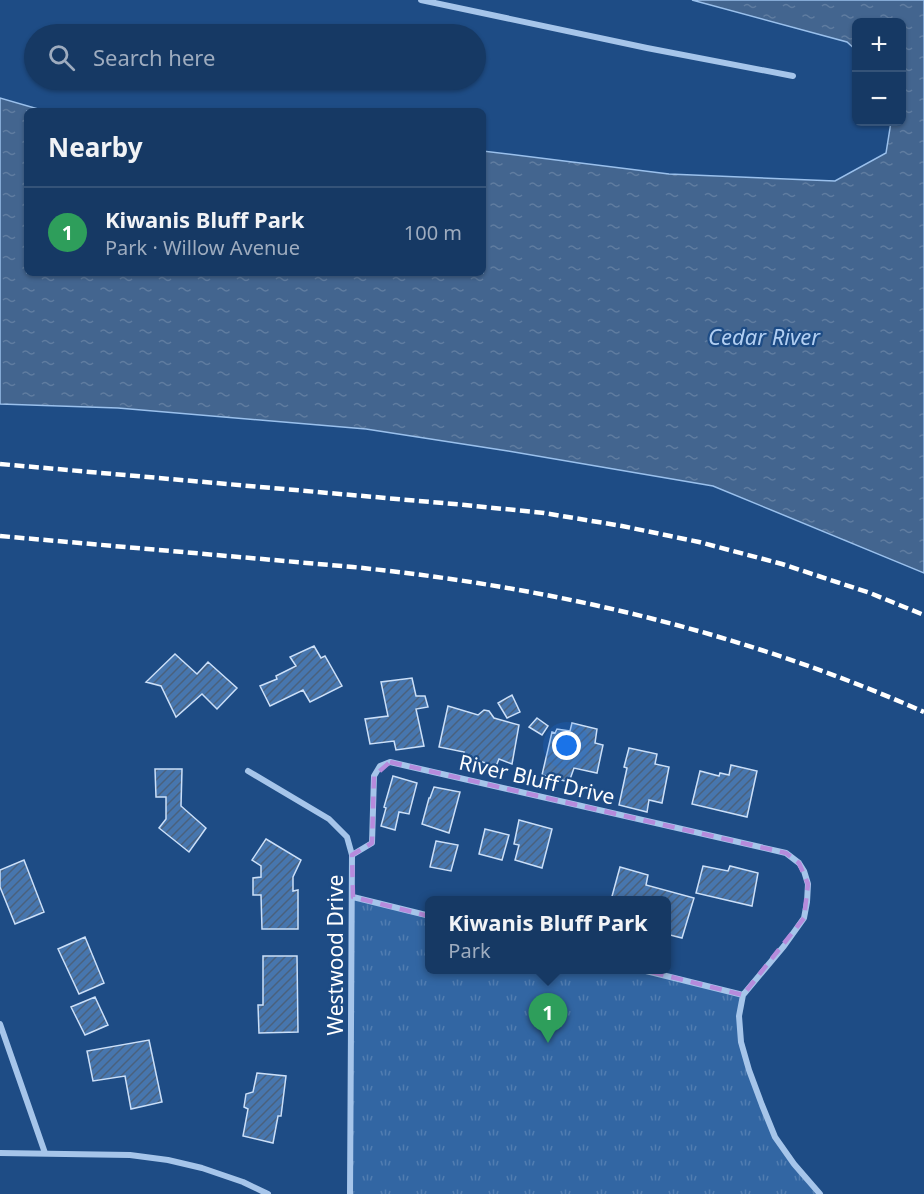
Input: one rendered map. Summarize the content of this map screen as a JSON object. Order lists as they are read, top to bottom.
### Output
{
  "streets": {
    "street": ["River Bluff Drive", "Westwood Drive"]
  },
  "crossings": [
    ["River Bluff Drive", "Westwood Drive"]
  ],
  "water": ["Cedar River"],
  "page": {
    "map_buttons": ["+", "−"],
    "search": "Search here",
    "heading": "Nearby",
    "list": [
      {
        "mark": "1",
        "name": "Kiwanis Bluff Park",
        "note": "Park · Willow Avenue",
        "value": "100 m"
      }
    ],
    "popup": ["Kiwanis Bluff Park", "Park"],
    "pins": "1"
  }
}
